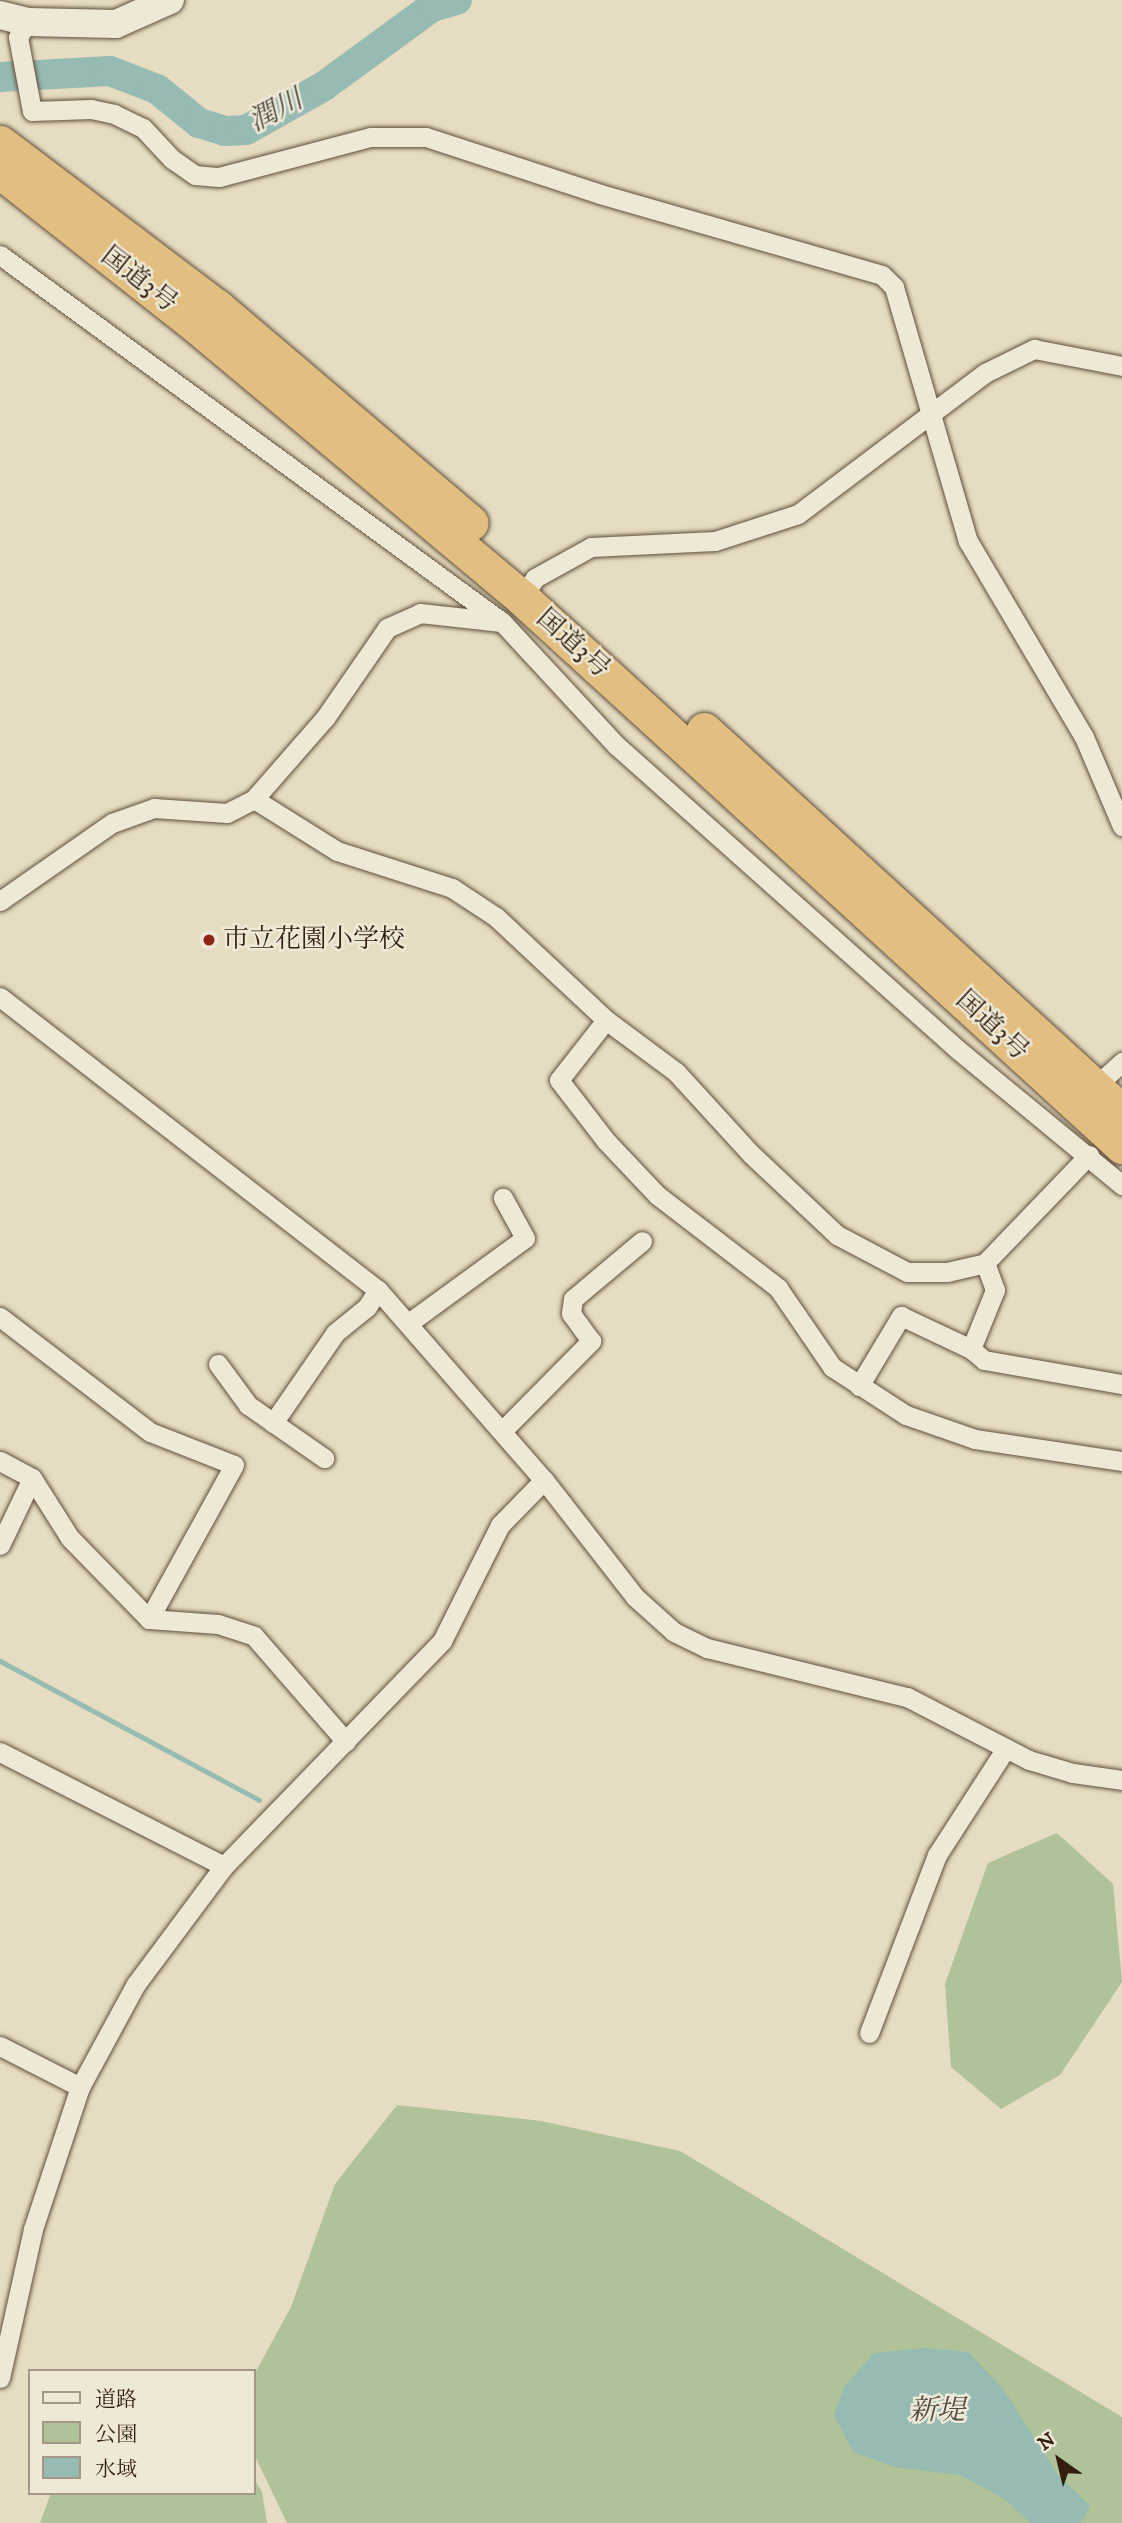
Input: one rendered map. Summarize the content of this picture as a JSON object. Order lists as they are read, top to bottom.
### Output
{
  "streets": {
    "highway": ["国道3号"]
  },
  "water": ["潤川", "新堤"],
  "places": ["市立花園小学校"],
  "legend": ["道路", "公園", "水域"],
  "north": "top left"
}
